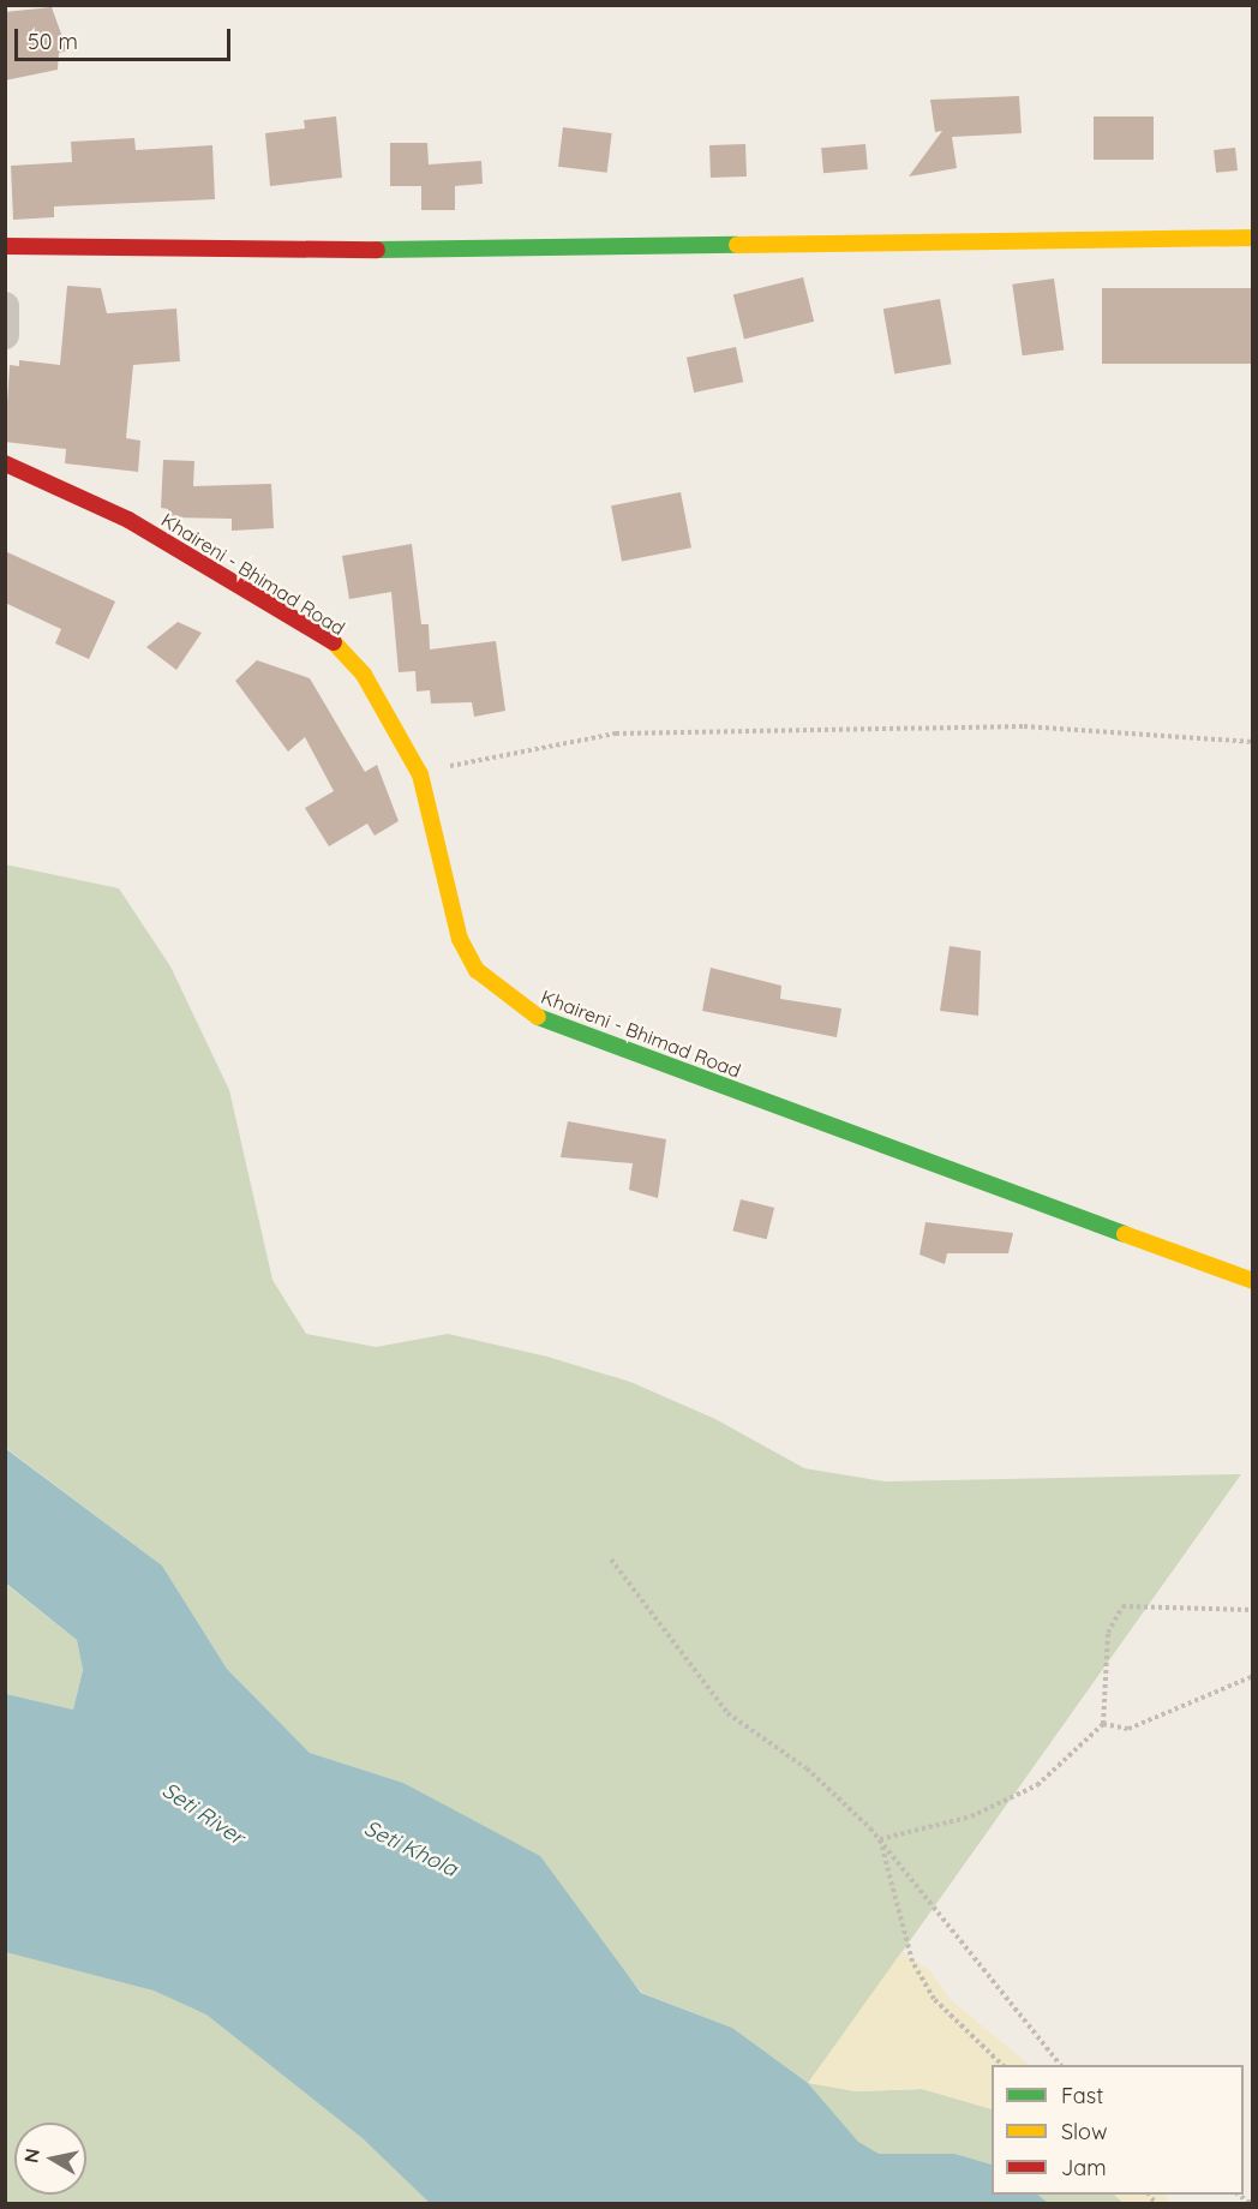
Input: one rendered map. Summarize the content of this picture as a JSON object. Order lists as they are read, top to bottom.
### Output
{
  "streets": {
    "main road": ["Khaireni - Bhimad Road"]
  },
  "water": ["Seti River", "Seti Khola"],
  "legend": ["Fast", "Slow", "Jam"],
  "scale_bar": "50 m",
  "north": "left"
}
